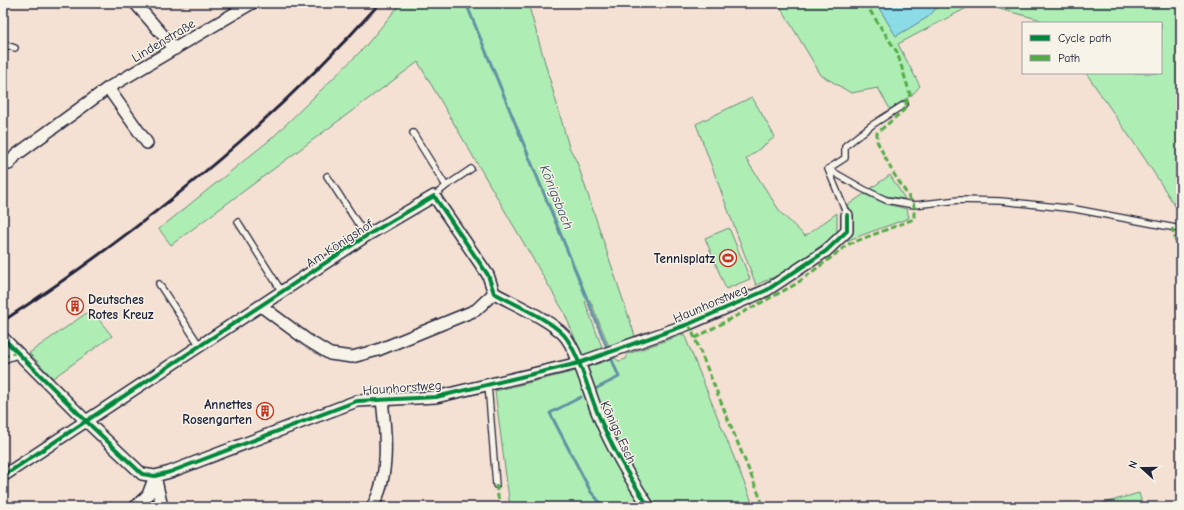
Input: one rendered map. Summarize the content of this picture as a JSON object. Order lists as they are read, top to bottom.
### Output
{
  "streets": {
    "street": [
      "Lindenstraße",
      "Am Königshof",
      "Haunhorstweg",
      "Königs Esch"
    ]
  },
  "crossings": [
    ["Haunhorstweg", "Königs Esch"]
  ],
  "water": ["Königsbach"],
  "places": {
    "sports": ["Tennisplatz"],
    "building": ["Deutsches Rotes Kreuz", "Annettes Rosengarten"]
  },
  "legend": ["Cycle path", "Path"],
  "north": "left"
}
